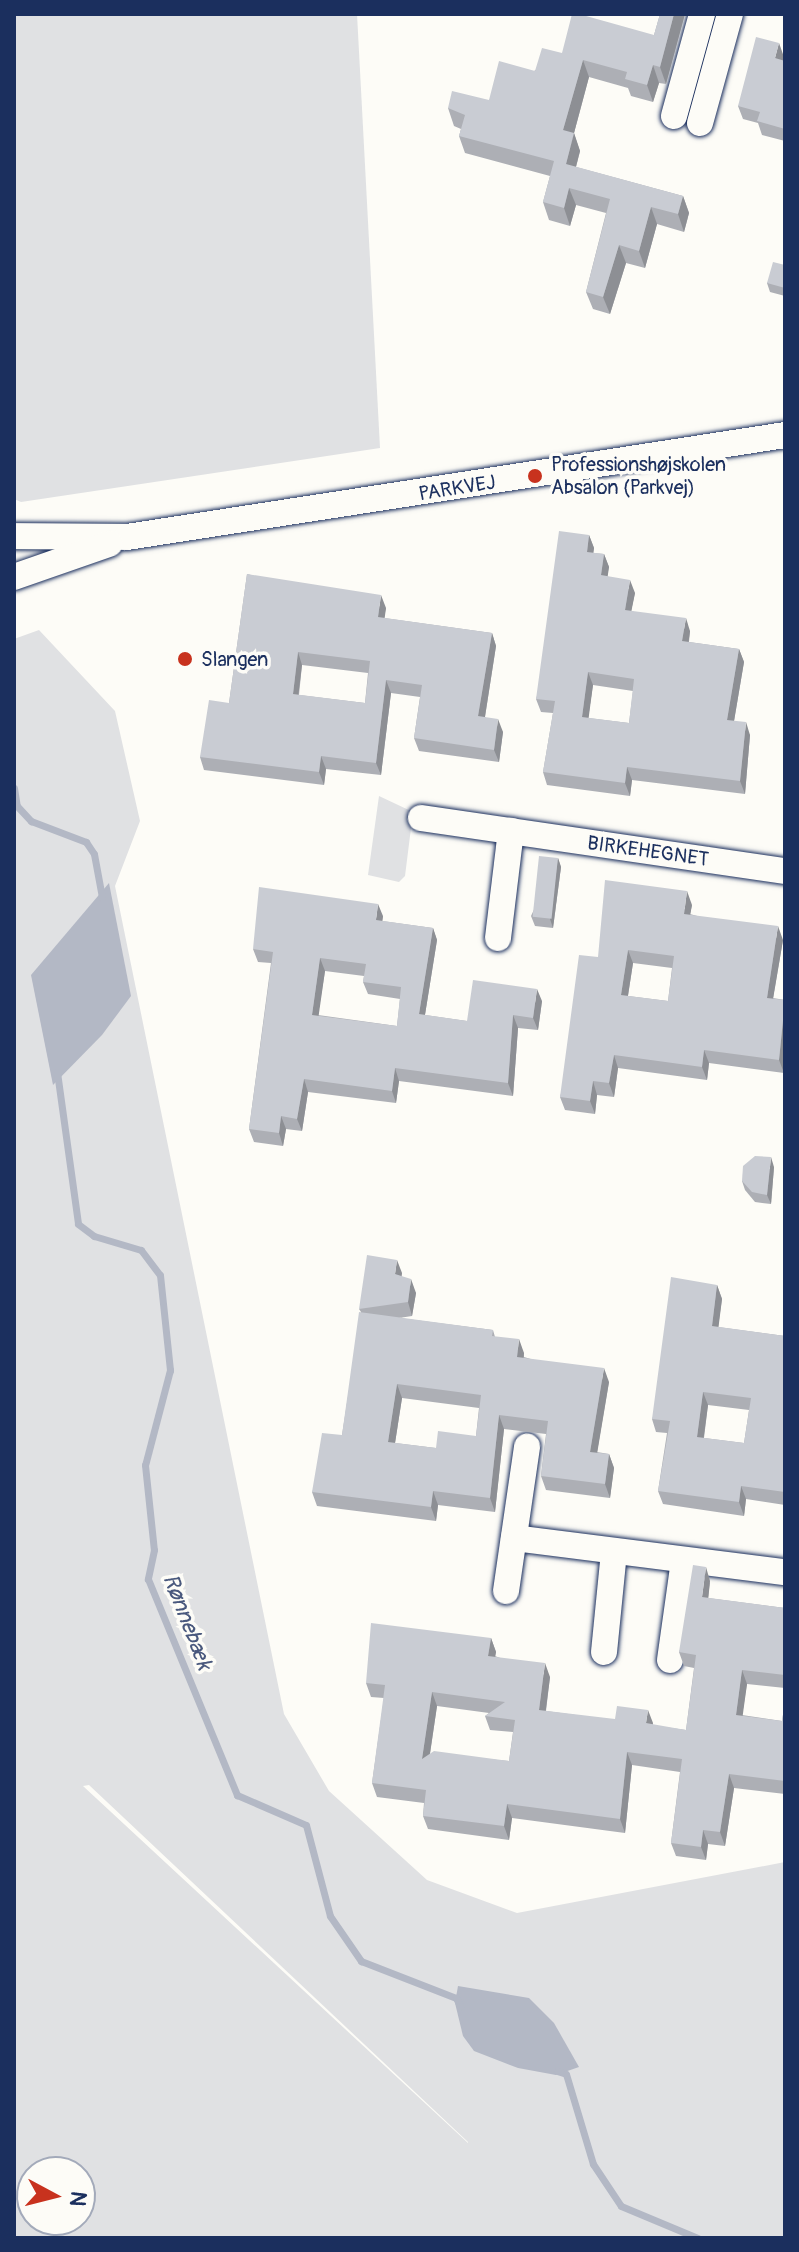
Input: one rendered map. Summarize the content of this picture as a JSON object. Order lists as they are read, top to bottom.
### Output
{
  "streets": {
    "street": ["PARKVEJ", "BIRKEHEGNET"]
  },
  "water": ["Rønnebæk"],
  "places": ["Professionshøjskolen Absalon (Parkvej)", "Slangen"],
  "north": "right"
}
